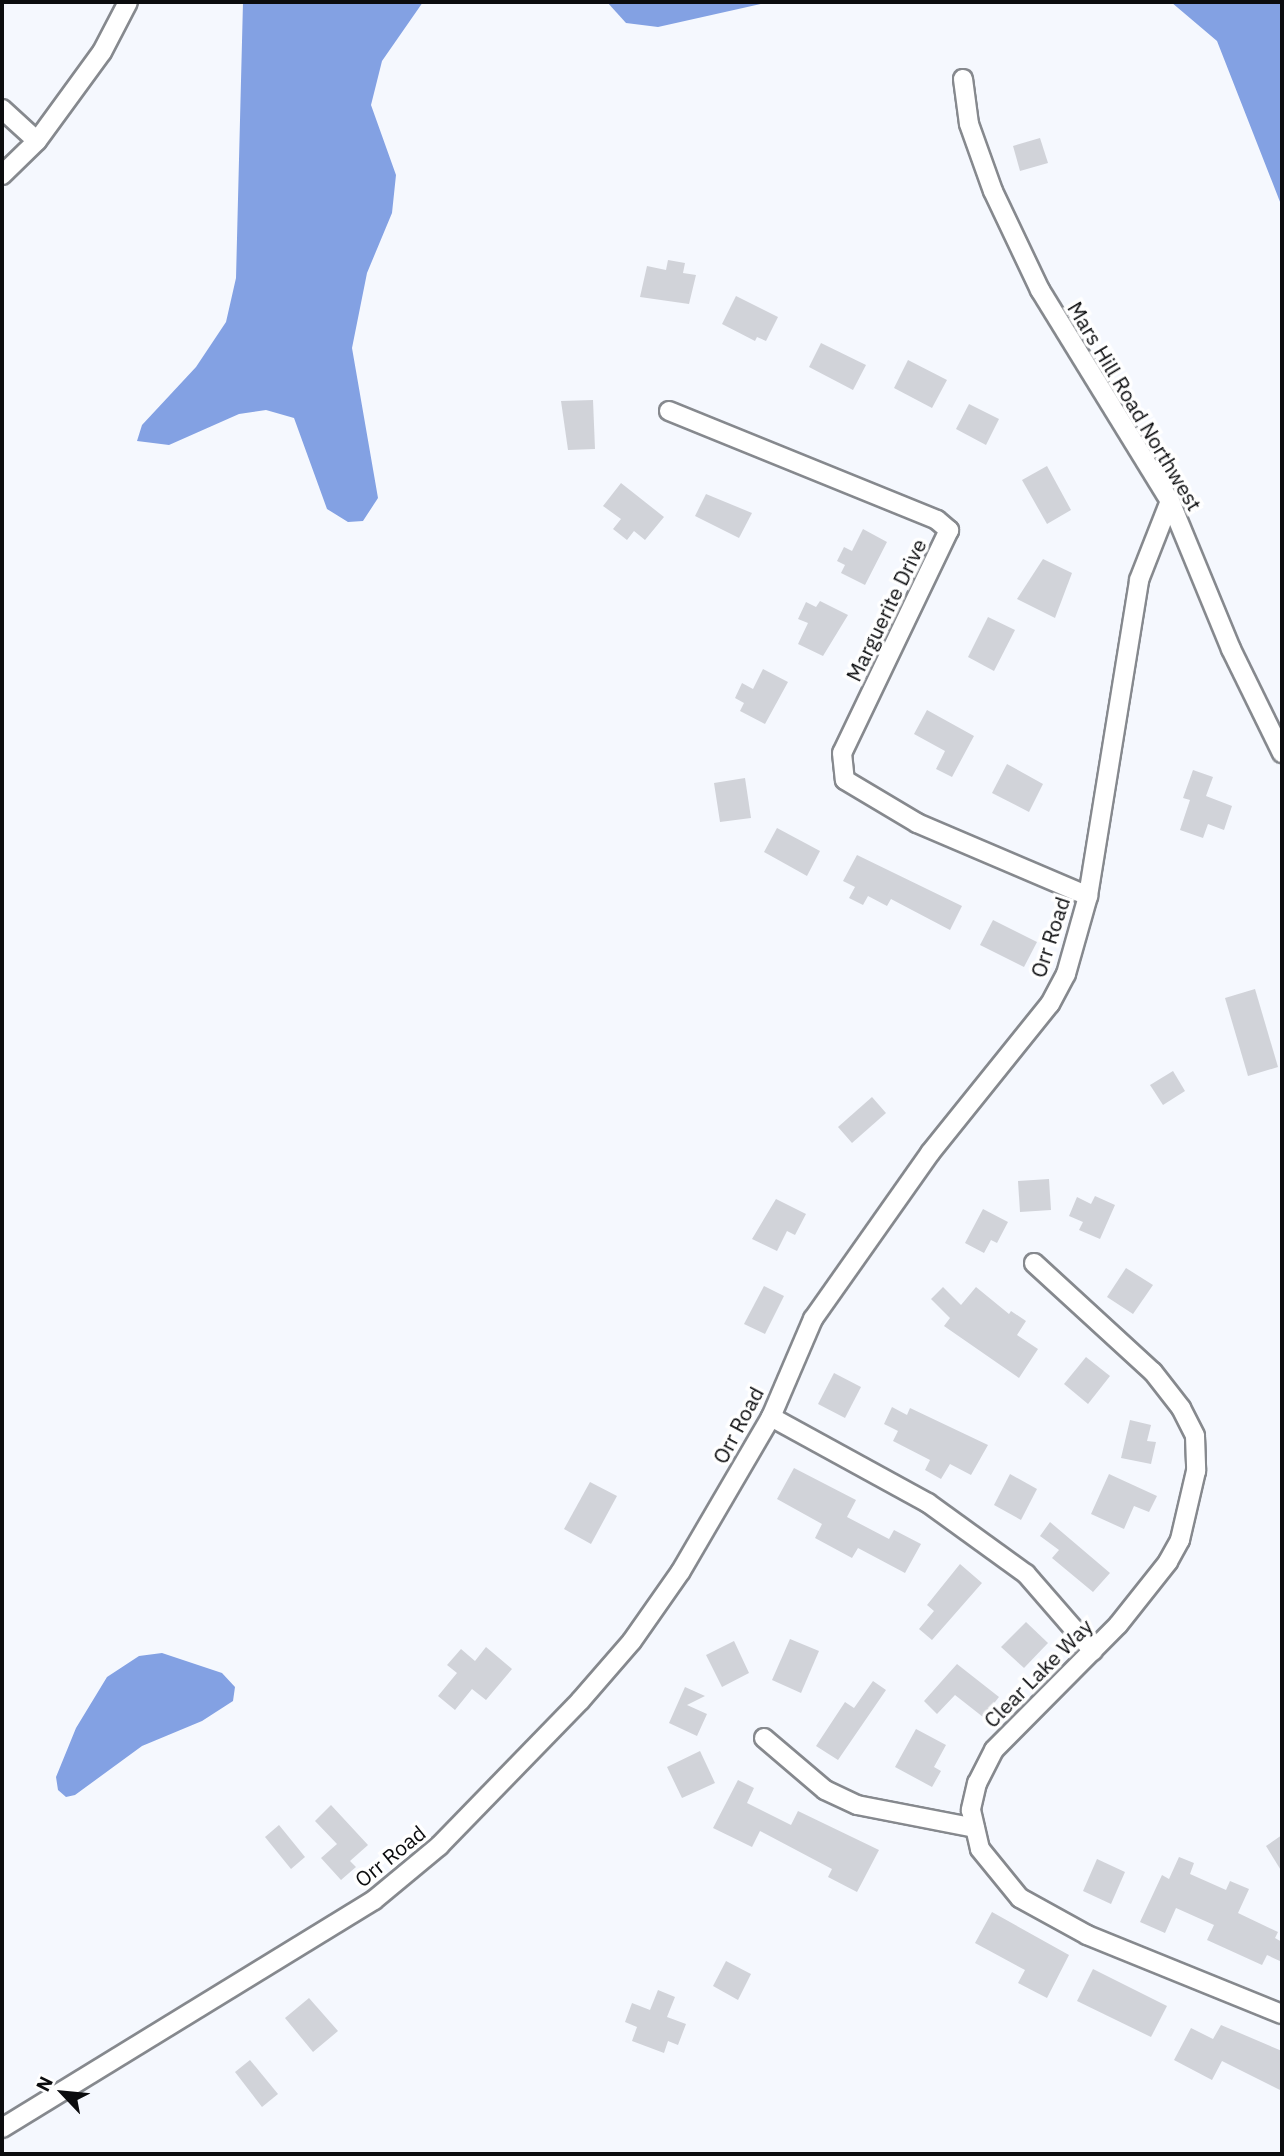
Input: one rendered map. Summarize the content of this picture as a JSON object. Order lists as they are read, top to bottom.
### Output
{
  "streets": {
    "street": [
      "Mars Hill Road Northwest",
      "Marguerite Drive",
      "Orr Road",
      "Clear Lake Way"
    ]
  },
  "crossings": [
    ["Mars Hill Road Northwest", "Orr Road"],
    ["Marguerite Drive", "Orr Road"]
  ],
  "north": "top left"
}
